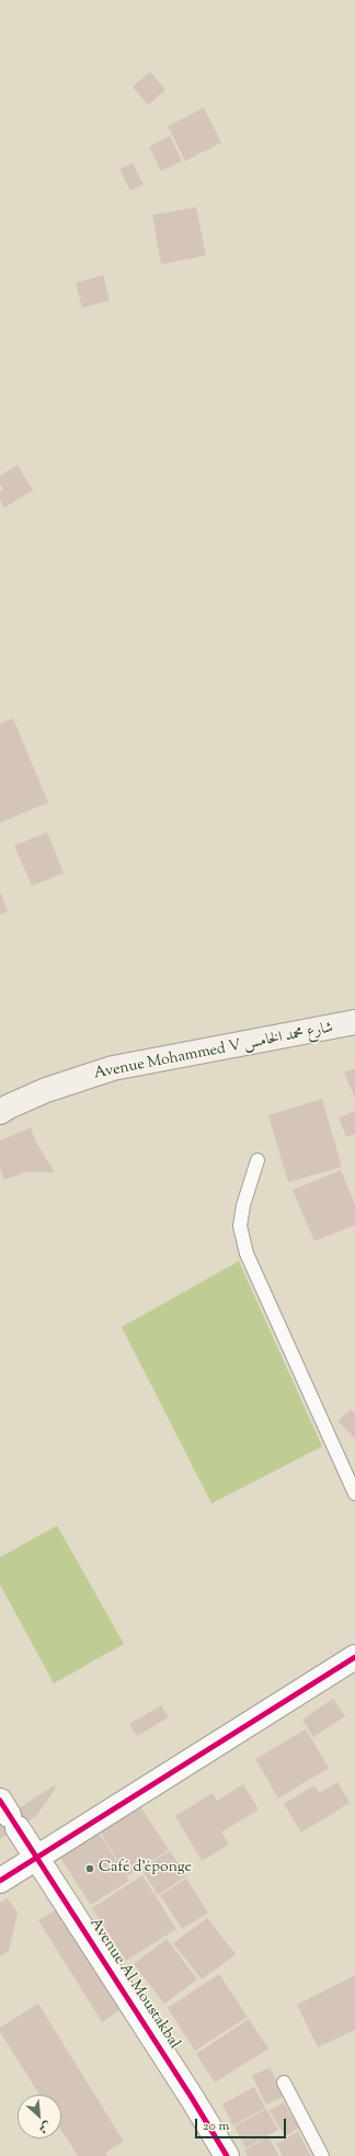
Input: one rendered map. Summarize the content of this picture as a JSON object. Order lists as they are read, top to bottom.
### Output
{
  "streets": {
    "main road": ["Avenue Mohammed V شارع محمد الخامس"],
    "street": ["Avenue Al Moustakbal"]
  },
  "places": ["Café d'éponge"],
  "scale_bar": "20 m",
  "north": "bottom right"
}
